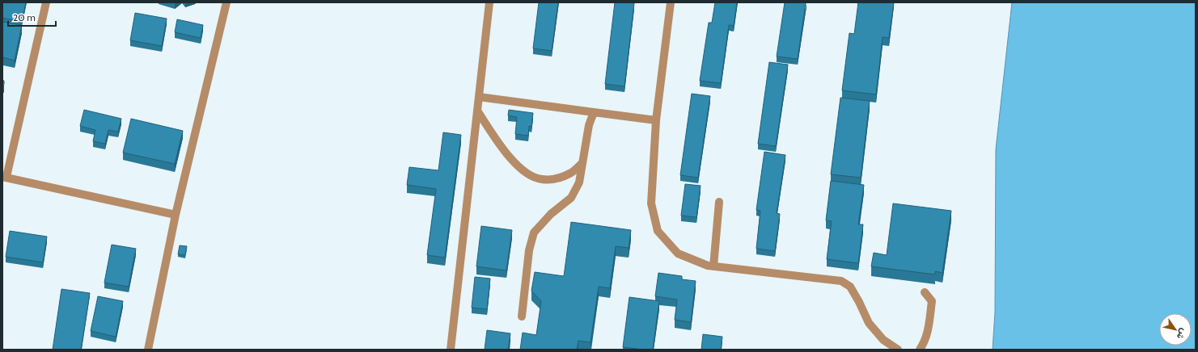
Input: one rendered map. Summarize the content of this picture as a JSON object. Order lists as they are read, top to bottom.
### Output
{
  "scale_bar": "20 m",
  "north": "bottom right"
}
